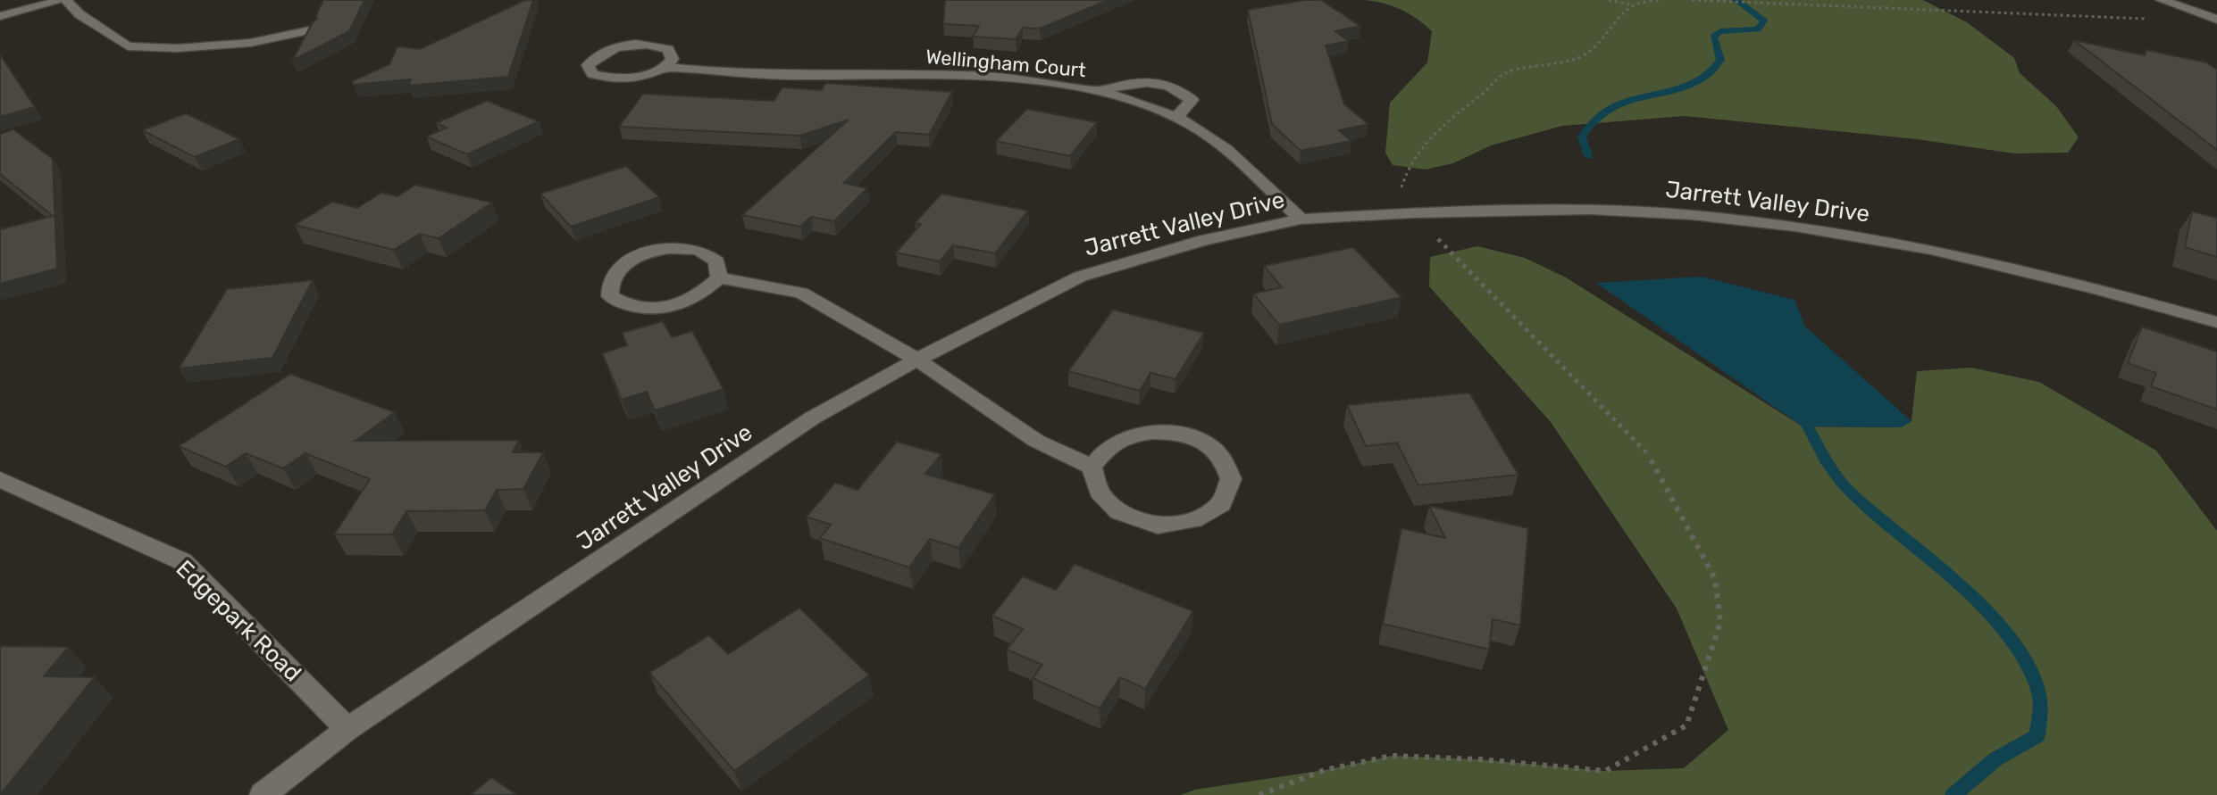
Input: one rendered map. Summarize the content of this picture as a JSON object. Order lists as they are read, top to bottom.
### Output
{
  "streets": {
    "street": ["Wellingham Court", "Jarrett Valley Drive", "Edgepark Road"]
  },
  "crossings": [
    ["Wellingham Court", "Jarrett Valley Drive"],
    ["Jarrett Valley Drive", "Edgepark Road"]
  ]
}
